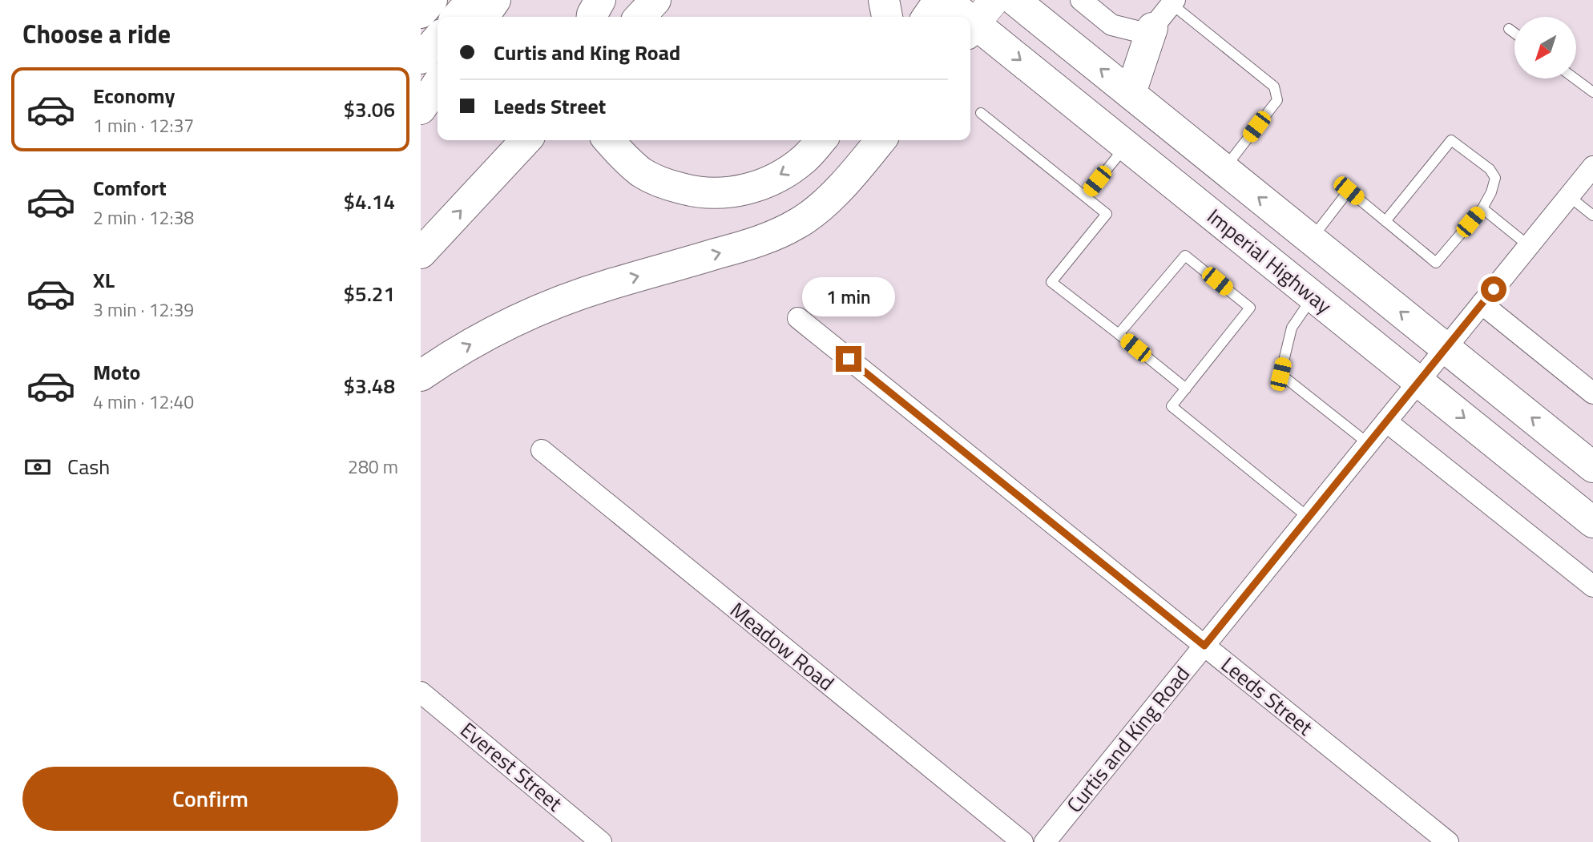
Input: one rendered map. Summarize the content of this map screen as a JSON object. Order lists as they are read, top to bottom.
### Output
{
  "streets": {
    "main road": ["Imperial Highway"],
    "street": [
      "Meadow Road",
      "Leeds Street",
      "Curtis and King Road",
      "Everest Street"
    ]
  },
  "crossings": [
    ["Imperial Highway", "Curtis and King Road"],
    ["Leeds Street", "Curtis and King Road"]
  ],
  "north": "bottom left",
  "page": {
    "heading": "Choose a ride",
    "banner": ["Curtis and King Road", "Leeds Street"],
    "list": [
      {
        "name": "Economy",
        "note": "1 min · 12:37",
        "value": "$3.06"
      },
      {
        "name": "Comfort",
        "note": "2 min · 12:38",
        "value": "$4.14"
      },
      {
        "name": "XL",
        "note": "3 min · 12:39",
        "value": "$5.21"
      },
      {
        "name": "Moto",
        "note": "4 min · 12:40",
        "value": "$3.48"
      }
    ],
    "bubble": "1 min",
    "pay": ["Cash", "280 m"],
    "buttons": "Confirm"
  }
}
